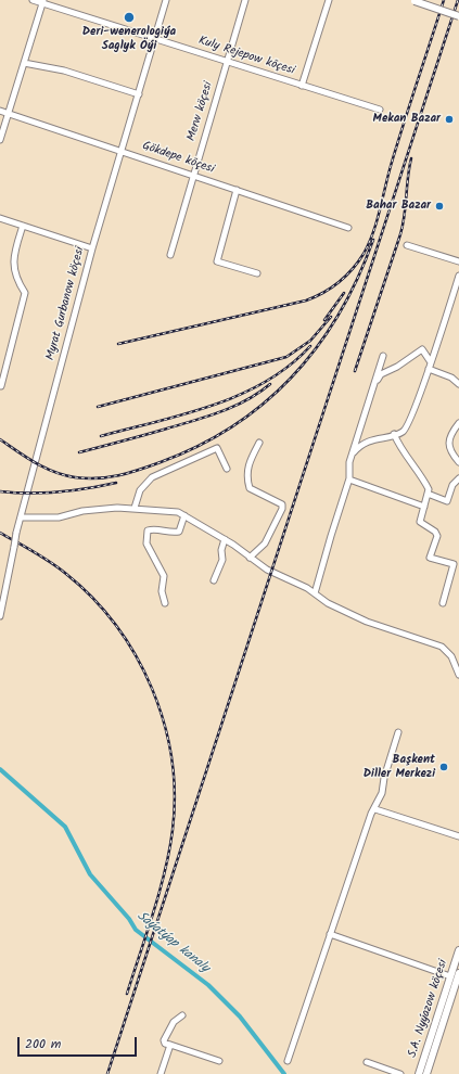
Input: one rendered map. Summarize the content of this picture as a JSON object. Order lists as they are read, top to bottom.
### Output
{
  "streets": {
    "main road": ["S.A. Nyýazow köçesi"],
    "street": [
      "Kuly Rejepow köçesi",
      "Merw köçesi",
      "Gökdepe köçesi",
      "Myrat Gurbanow köçesi"
    ]
  },
  "crossings": [
    ["Kuly Rejepow köçesi", "Merw köçesi"],
    ["Kuly Rejepow köçesi", "Myrat Gurbanow köçesi"],
    ["Merw köçesi", "Gökdepe köçesi"],
    ["Gökdepe köçesi", "Myrat Gurbanow köçesi"]
  ],
  "water": ["Saýatýap kanaly"],
  "places": [
    "Deri-wenerologiýa Saglyk Öýi",
    "Mekan Bazar",
    "Bahar Bazar",
    "Başkent Diller Merkezi"
  ],
  "scale_bar": "200 m"
}
